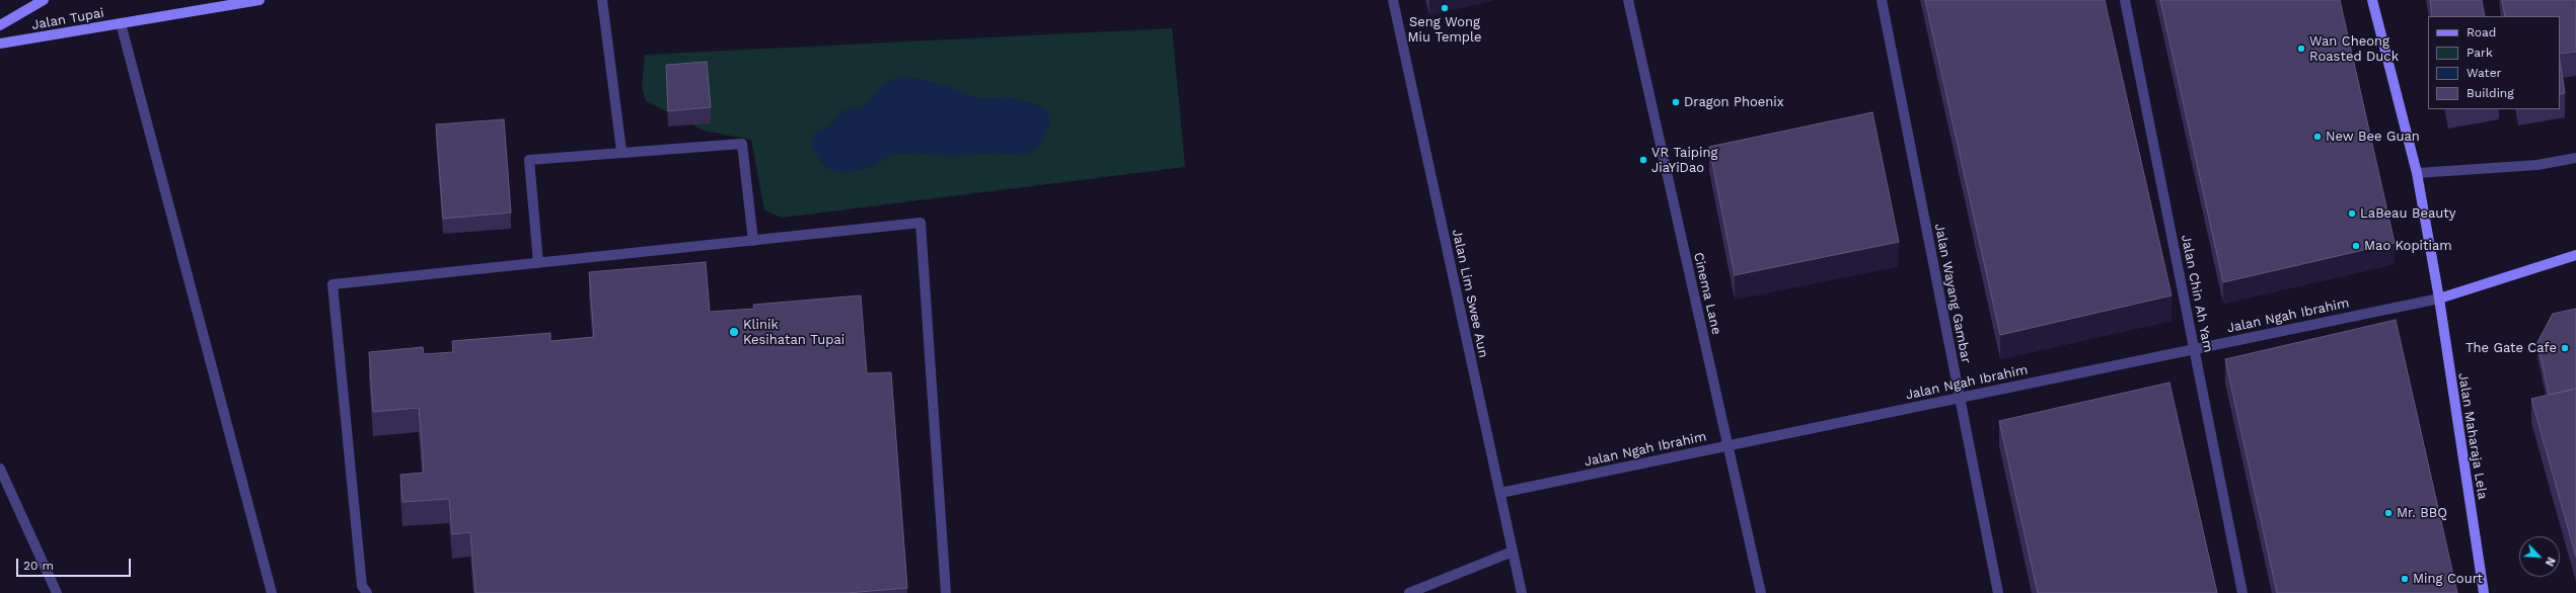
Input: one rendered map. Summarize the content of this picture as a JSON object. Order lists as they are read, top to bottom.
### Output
{
  "streets": {
    "main road": ["Jalan Tupai", "Jalan Maharaja Lela"],
    "street": [
      "Jalan Lim Swee Aun",
      "Cinema Lane",
      "Jalan Wayang Gambar",
      "Jalan Chin Ah Yam",
      "Jalan Ngah Ibrahim"
    ]
  },
  "crossings": [
    ["Jalan Lim Swee Aun", "Jalan Ngah Ibrahim"],
    ["Cinema Lane", "Jalan Ngah Ibrahim"],
    ["Jalan Wayang Gambar", "Jalan Ngah Ibrahim"],
    ["Jalan Chin Ah Yam", "Jalan Ngah Ibrahim"],
    ["Jalan Ngah Ibrahim", "Jalan Maharaja Lela"]
  ],
  "places": [
    "Seng Wong Miu Temple",
    "Wan Cheong Roasted Duck",
    "Dragon Phoenix",
    "New Bee Guan",
    "VR Taiping JiaYiDao",
    "LaBeau Beauty",
    "Mao Kopitiam",
    "Klinik Kesihatan Tupai",
    "The Gate Cafe",
    "Mr. BBQ",
    "Ming Court"
  ],
  "legend": [
    "Road",
    "Park",
    "Water",
    "Building"
  ],
  "scale_bar": "20 m",
  "north": "bottom right"
}
